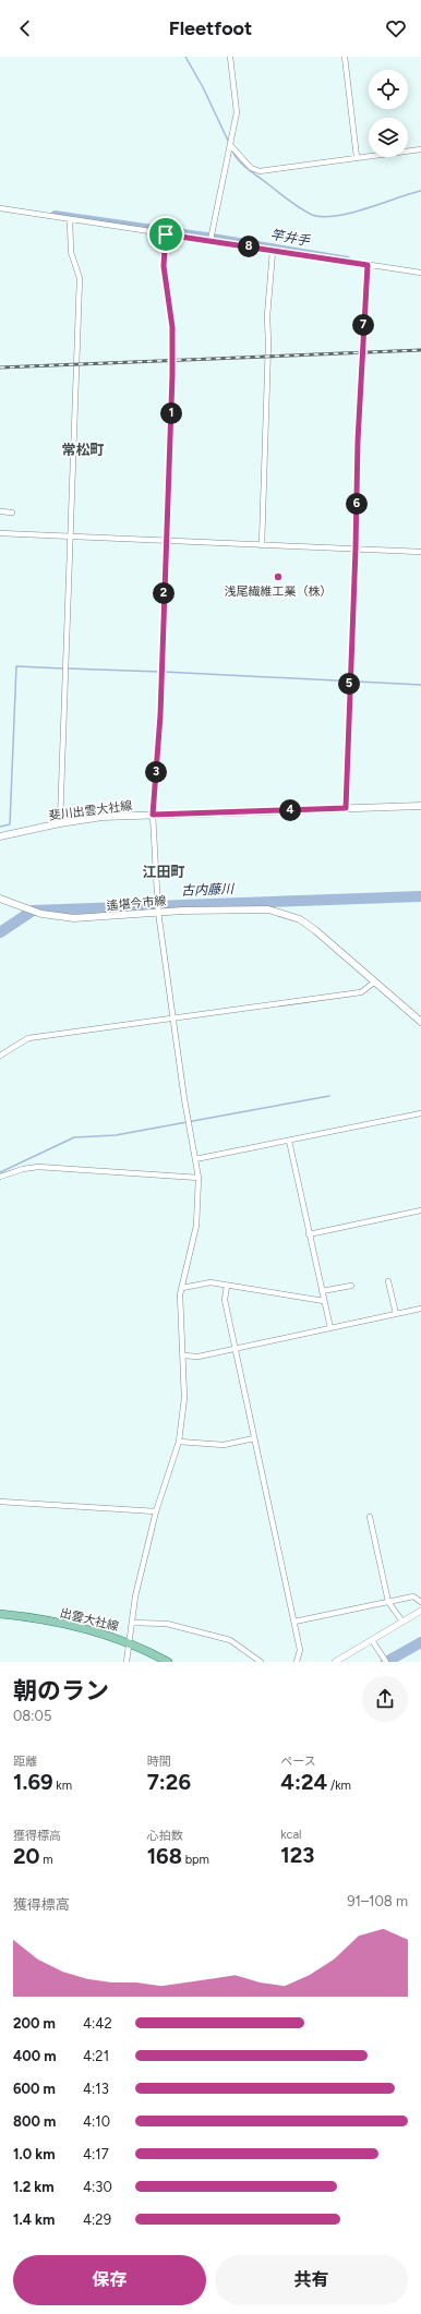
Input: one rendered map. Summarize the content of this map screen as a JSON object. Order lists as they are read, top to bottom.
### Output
{
  "streets": {
    "main road": ["斐川出雲大社線", "遙堪今市線", "出雲大社線"]
  },
  "districts": ["常松町", "江田町"],
  "water": ["竿井手", "古内藤川"],
  "places": ["浅尾繊維工業（株）"],
  "page": {
    "header": "Fleetfoot",
    "pins": [
      "8",
      "7",
      "1",
      "6",
      "2",
      "5",
      "3",
      "4"
    ],
    "heading": ["朝のラン", "08:05"],
    "stats": [
      ["距離", "1.69 km"],
      ["時間", "7:26"],
      ["ペース", "4:24 /km"],
      ["獲得標高", "20 m"],
      ["心拍数", "168 bpm"],
      ["kcal", "123"]
    ],
    "chart": ["獲得標高", "91–108 m"],
    "list": [
      {
        "name": "200 m",
        "note": "4:42"
      },
      {
        "name": "400 m",
        "note": "4:21"
      },
      {
        "name": "600 m",
        "note": "4:13"
      },
      {
        "name": "800 m",
        "note": "4:10"
      },
      {
        "name": "1.0 km",
        "note": "4:17"
      },
      {
        "name": "1.2 km",
        "note": "4:30"
      },
      {
        "name": "1.4 km",
        "note": "4:29"
      }
    ],
    "buttons": ["保存", "共有"]
  }
}
